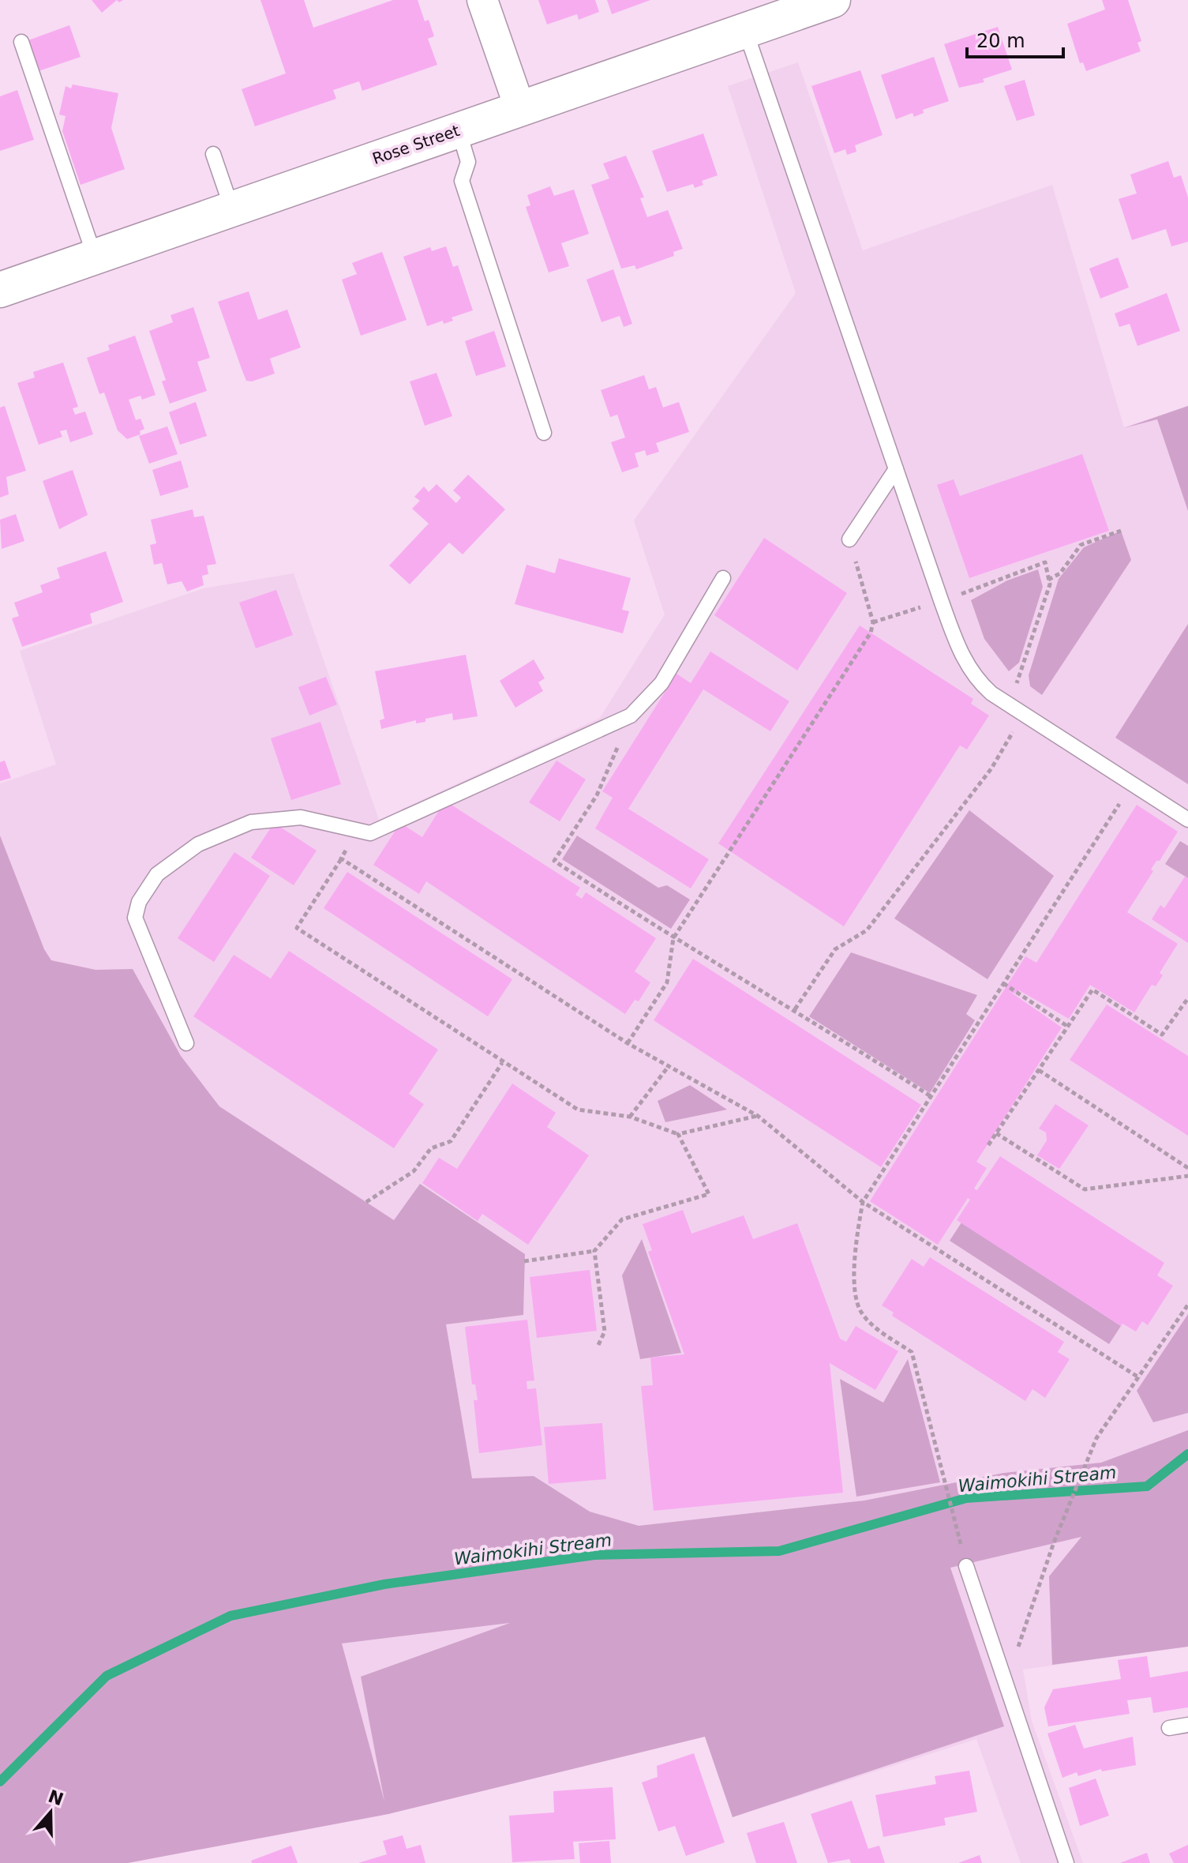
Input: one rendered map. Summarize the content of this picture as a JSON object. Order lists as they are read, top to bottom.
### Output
{
  "streets": {
    "street": ["Rose Street"]
  },
  "water": ["Waimokihi Stream"],
  "scale_bar": "20 m",
  "north": "top"
}
